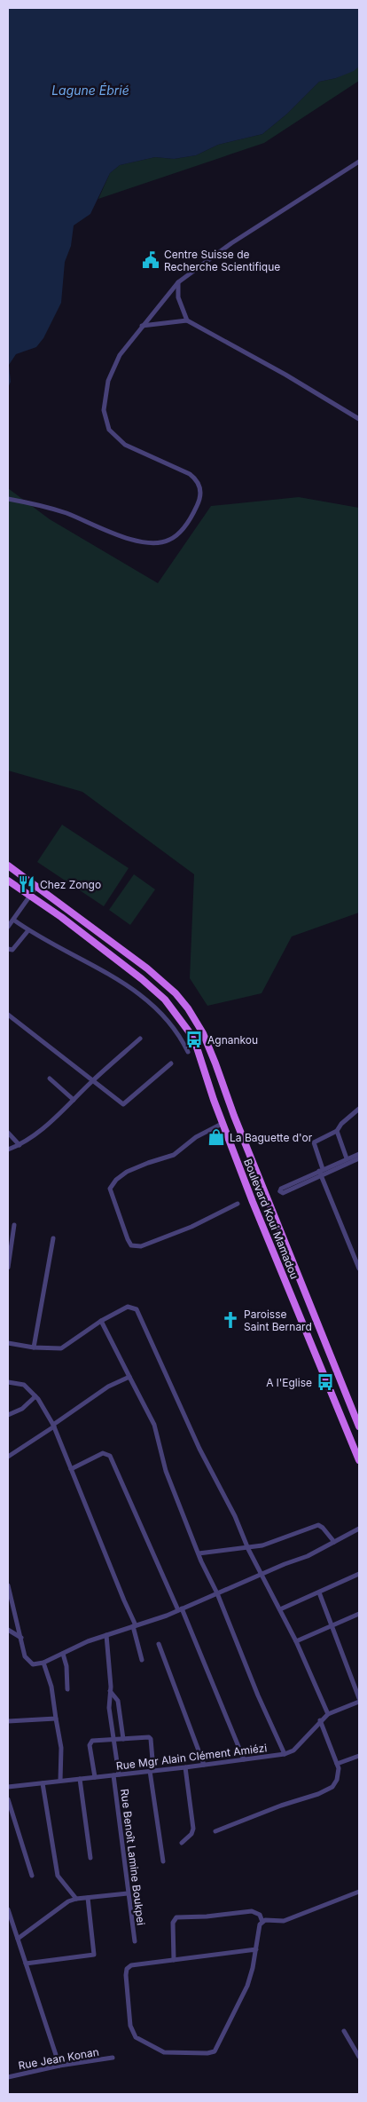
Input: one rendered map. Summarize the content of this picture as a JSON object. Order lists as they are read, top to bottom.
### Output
{
  "streets": {
    "main road": ["Boulevard Koui Mamadou"],
    "street": ["Rue Mgr Alain Clément Amiézi", "Rue Benoît Lamine Boukpei", "Rue Jean Konan"]
  },
  "crossings": [
    ["Rue Mgr Alain Clément Amiézi", "Rue Benoît Lamine Boukpei"]
  ],
  "water": ["Lagune Ébrié"],
  "places": {
    "public building": ["Centre Suisse de Recherche Scientifique"],
    "restaurant": ["Chez Zongo"],
    "bus stop": ["Agnankou", "A l'Eglise"],
    "shop": ["La Baguette d'or"],
    "church": ["Paroisse Saint Bernard"]
  }
}
